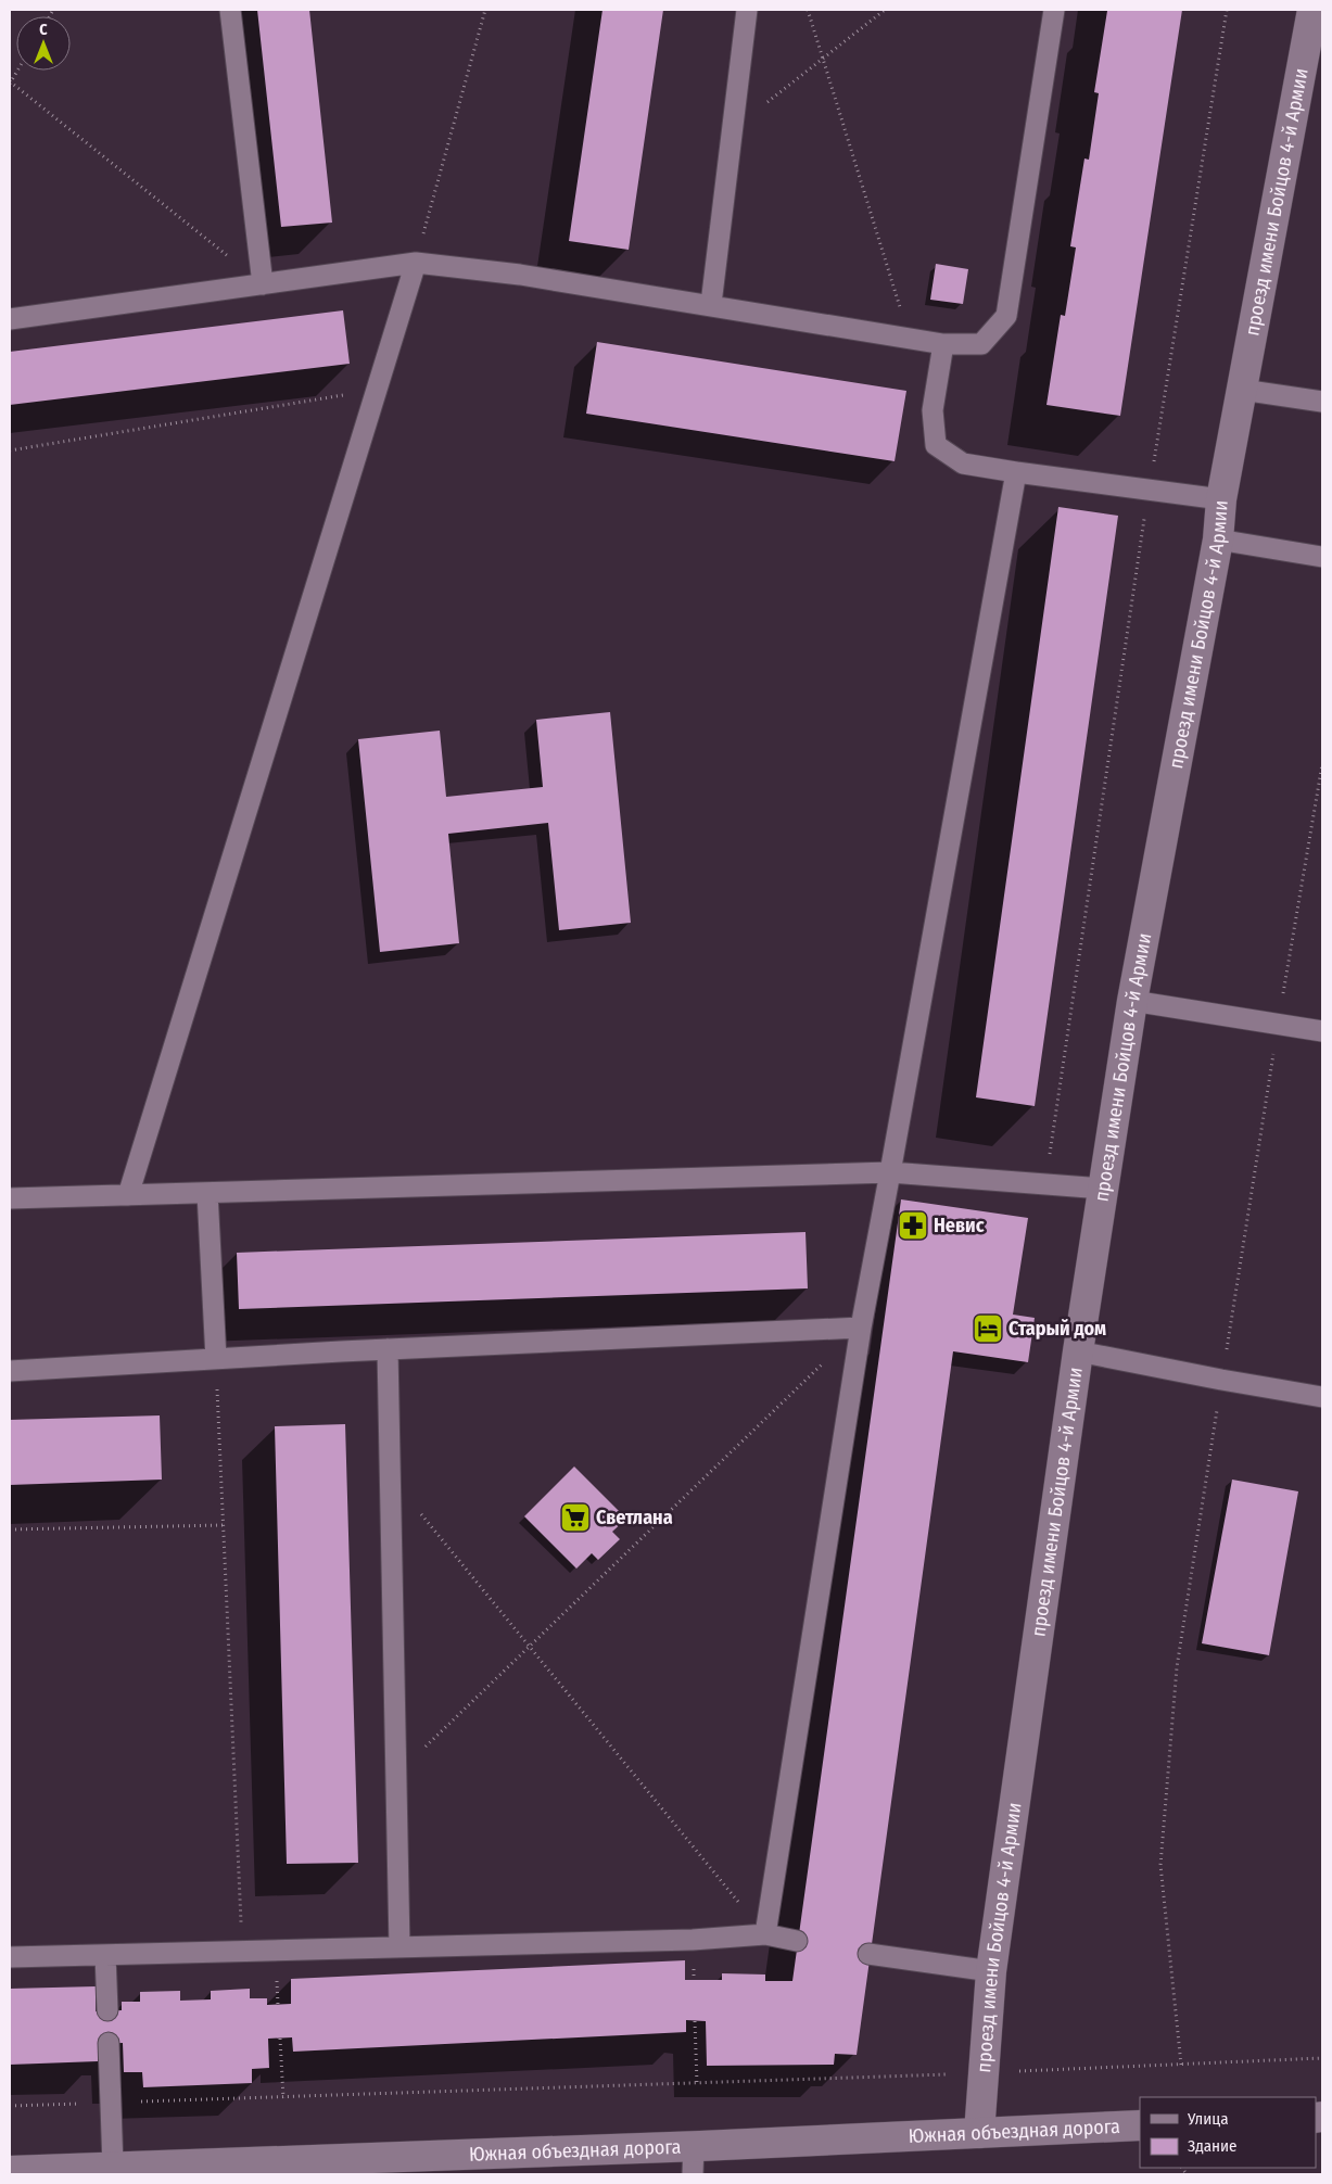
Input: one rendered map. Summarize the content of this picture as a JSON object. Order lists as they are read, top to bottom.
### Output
{
  "streets": {
    "street": ["проезд имени Бойцов 4-й Армии", "Южная объездная дорога"]
  },
  "crossings": [
    ["проезд имени Бойцов 4-й Армии", "Южная объездная дорога"]
  ],
  "places": {
    "pharmacy": ["Невис"],
    "hotel": ["Старый дом"],
    "supermarket": ["Светлана"]
  },
  "legend": ["Улица", "Здание"],
  "north": "top"
}
